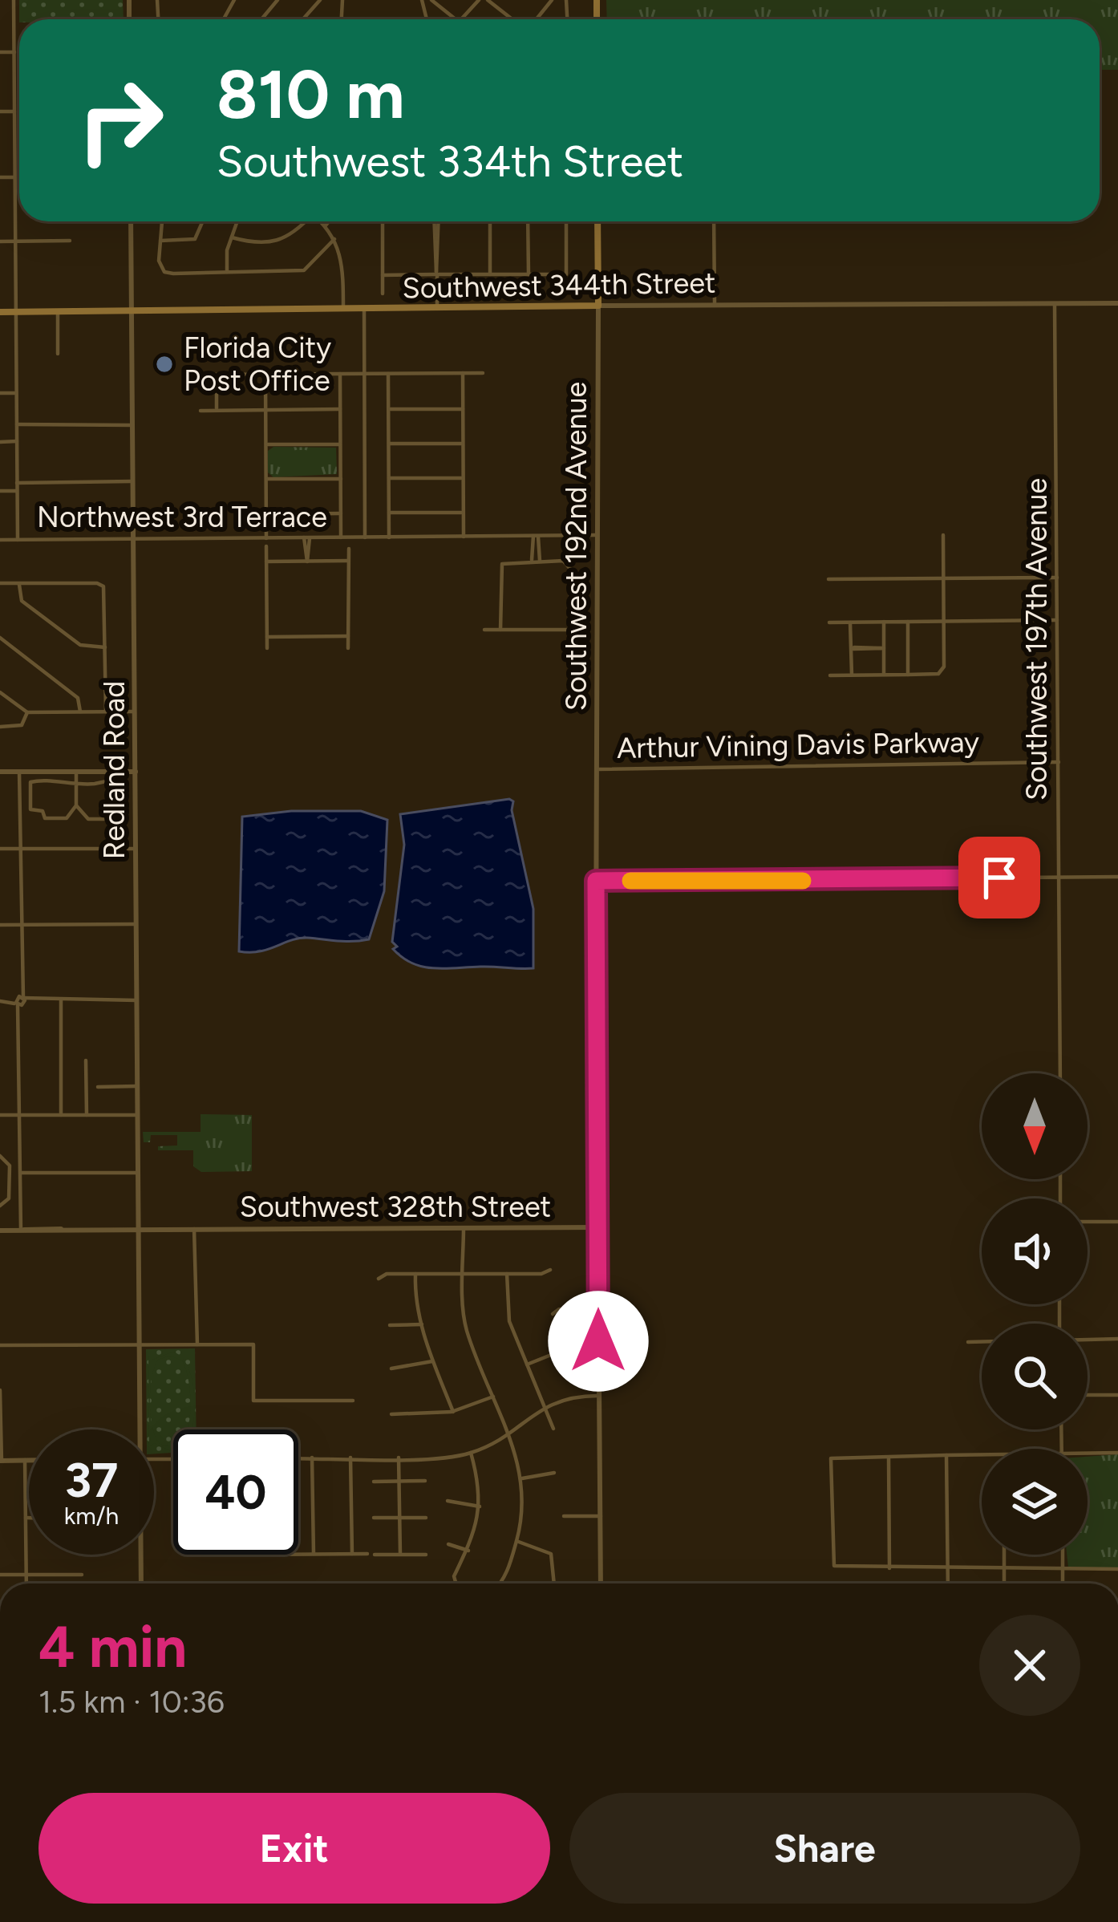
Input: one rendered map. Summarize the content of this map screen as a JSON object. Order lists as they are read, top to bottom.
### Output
{
  "streets": {
    "main road": ["Southwest 344th Street", "Southwest 192nd Avenue"],
    "street": [
      "Northwest 3rd Terrace",
      "Southwest 197th Avenue",
      "Arthur Vining Davis Parkway",
      "Redland Road",
      "Southwest 328th Street"
    ]
  },
  "crossings": [
    ["Southwest 344th Street", "Southwest 192nd Avenue"],
    ["Southwest 344th Street", "Southwest 197th Avenue"],
    ["Southwest 344th Street", "Redland Road"],
    ["Northwest 3rd Terrace", "Redland Road"],
    ["Southwest 192nd Avenue", "Arthur Vining Davis Parkway"],
    ["Southwest 192nd Avenue", "Southwest 328th Street"],
    ["Southwest 197th Avenue", "Arthur Vining Davis Parkway"],
    ["Redland Road", "Southwest 328th Street"]
  ],
  "places": ["Florida City Post Office"],
  "north": "bottom",
  "page": {
    "turn": ["810 m", "Southwest 334th Street"],
    "speed": "37 km/h",
    "limit": "40",
    "heading": ["4 min", "1.5 km · 10:36"],
    "buttons": ["Exit", "Share"]
  }
}
